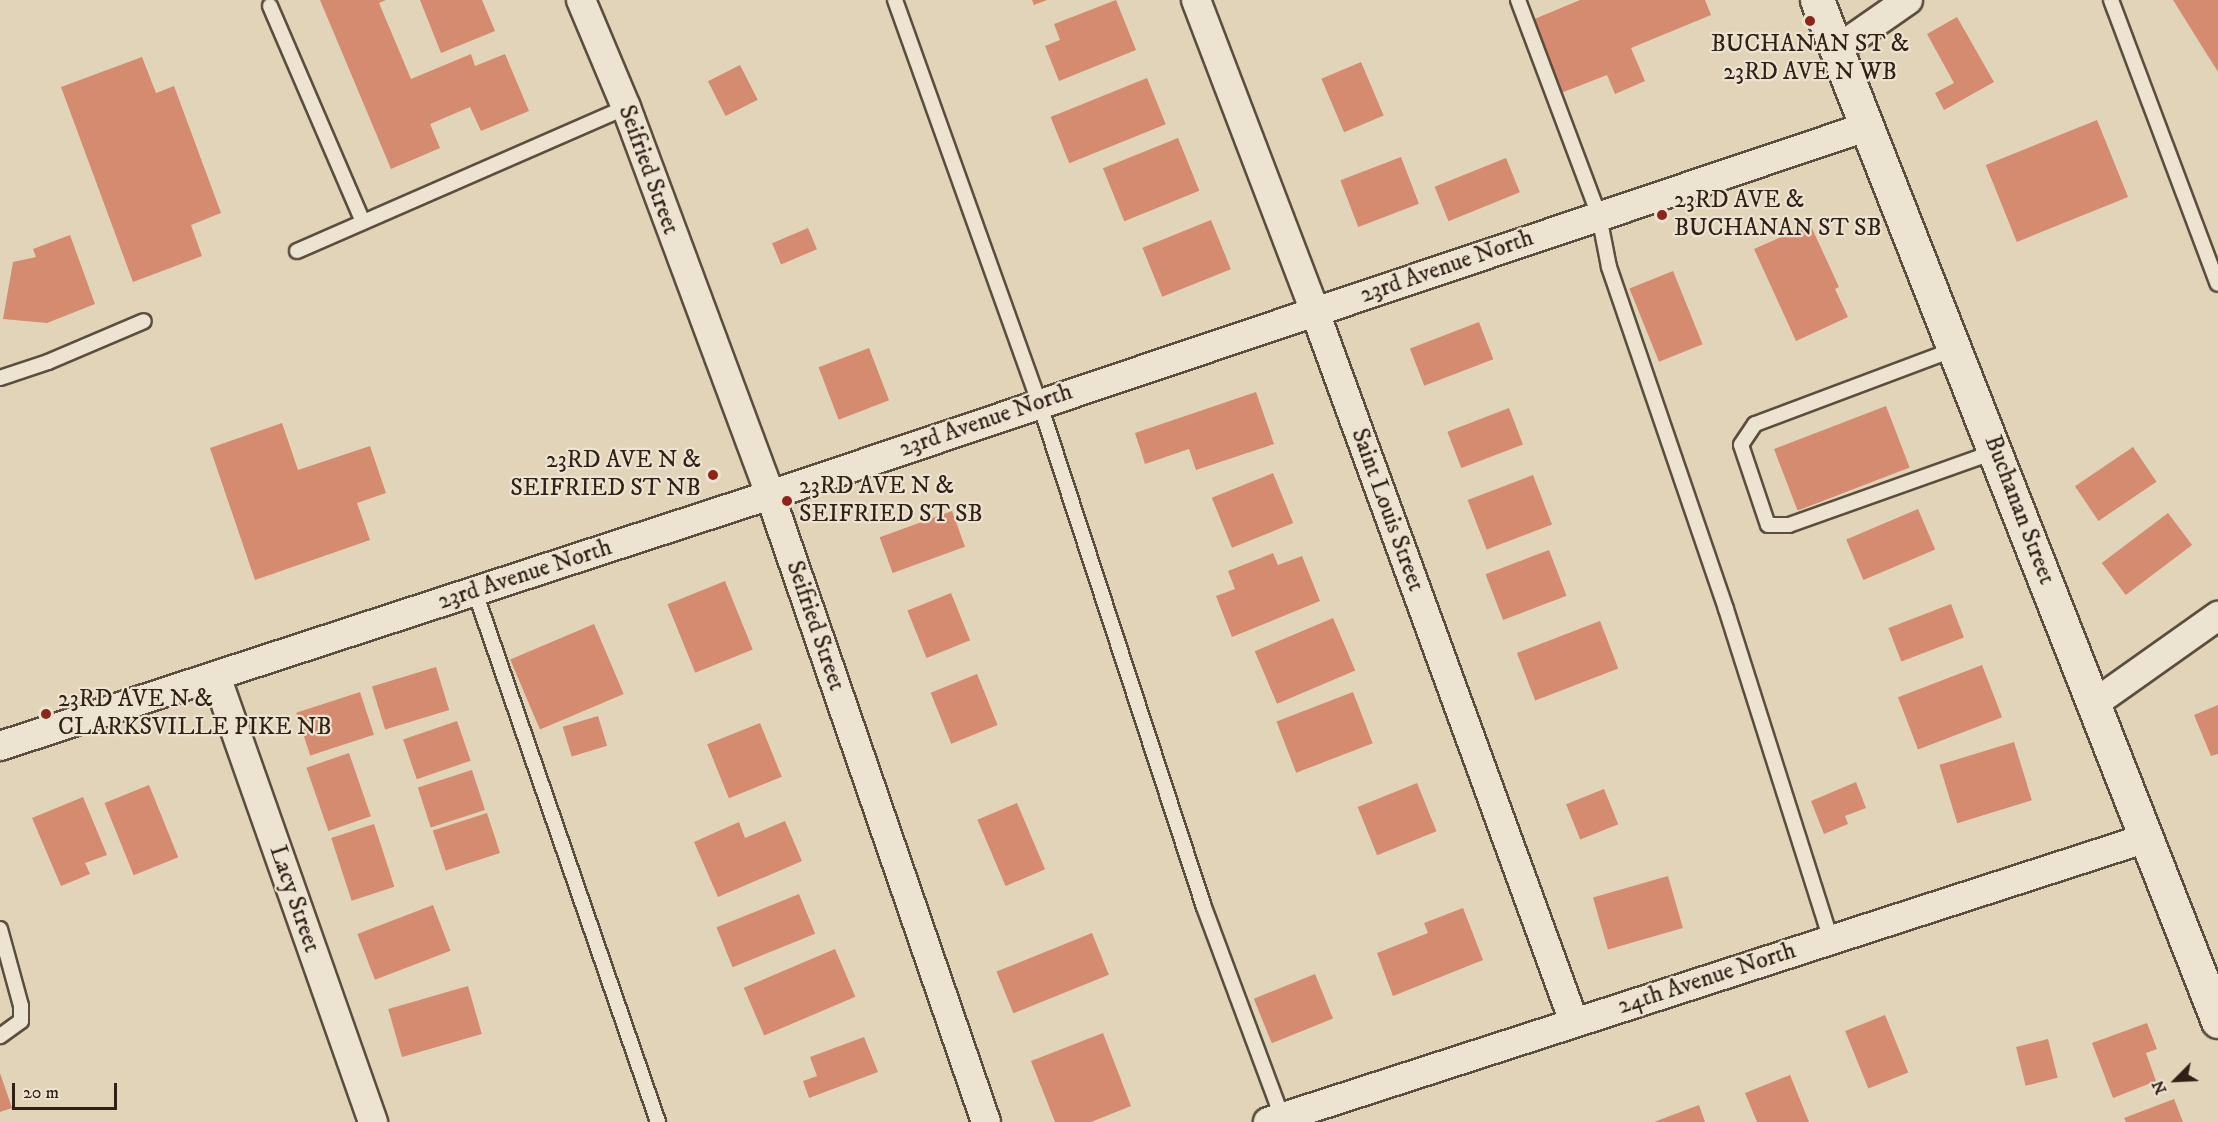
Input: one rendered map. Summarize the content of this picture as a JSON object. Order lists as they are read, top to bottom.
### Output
{
  "streets": {
    "street": [
      "Seifried Street",
      "23rd Avenue North",
      "Saint Louis Street",
      "Buchanan Street",
      "Lacy Street",
      "24th Avenue North"
    ]
  },
  "crossings": [
    ["Seifried Street", "23rd Avenue North"],
    ["23rd Avenue North", "Saint Louis Street"],
    ["23rd Avenue North", "Buchanan Street"],
    ["23rd Avenue North", "Lacy Street"],
    ["Saint Louis Street", "24th Avenue North"],
    ["Buchanan Street", "24th Avenue North"]
  ],
  "places": [
    "BUCHANAN ST & 23RD AVE N WB",
    "23RD AVE & BUCHANAN ST SB",
    "23RD AVE N & SEIFRIED ST NB",
    "23RD AVE N & SEIFRIED ST SB",
    "23RD AVE N & CLARKSVILLE PIKE NB"
  ],
  "scale_bar": "20 m",
  "north": "bottom left"
}
